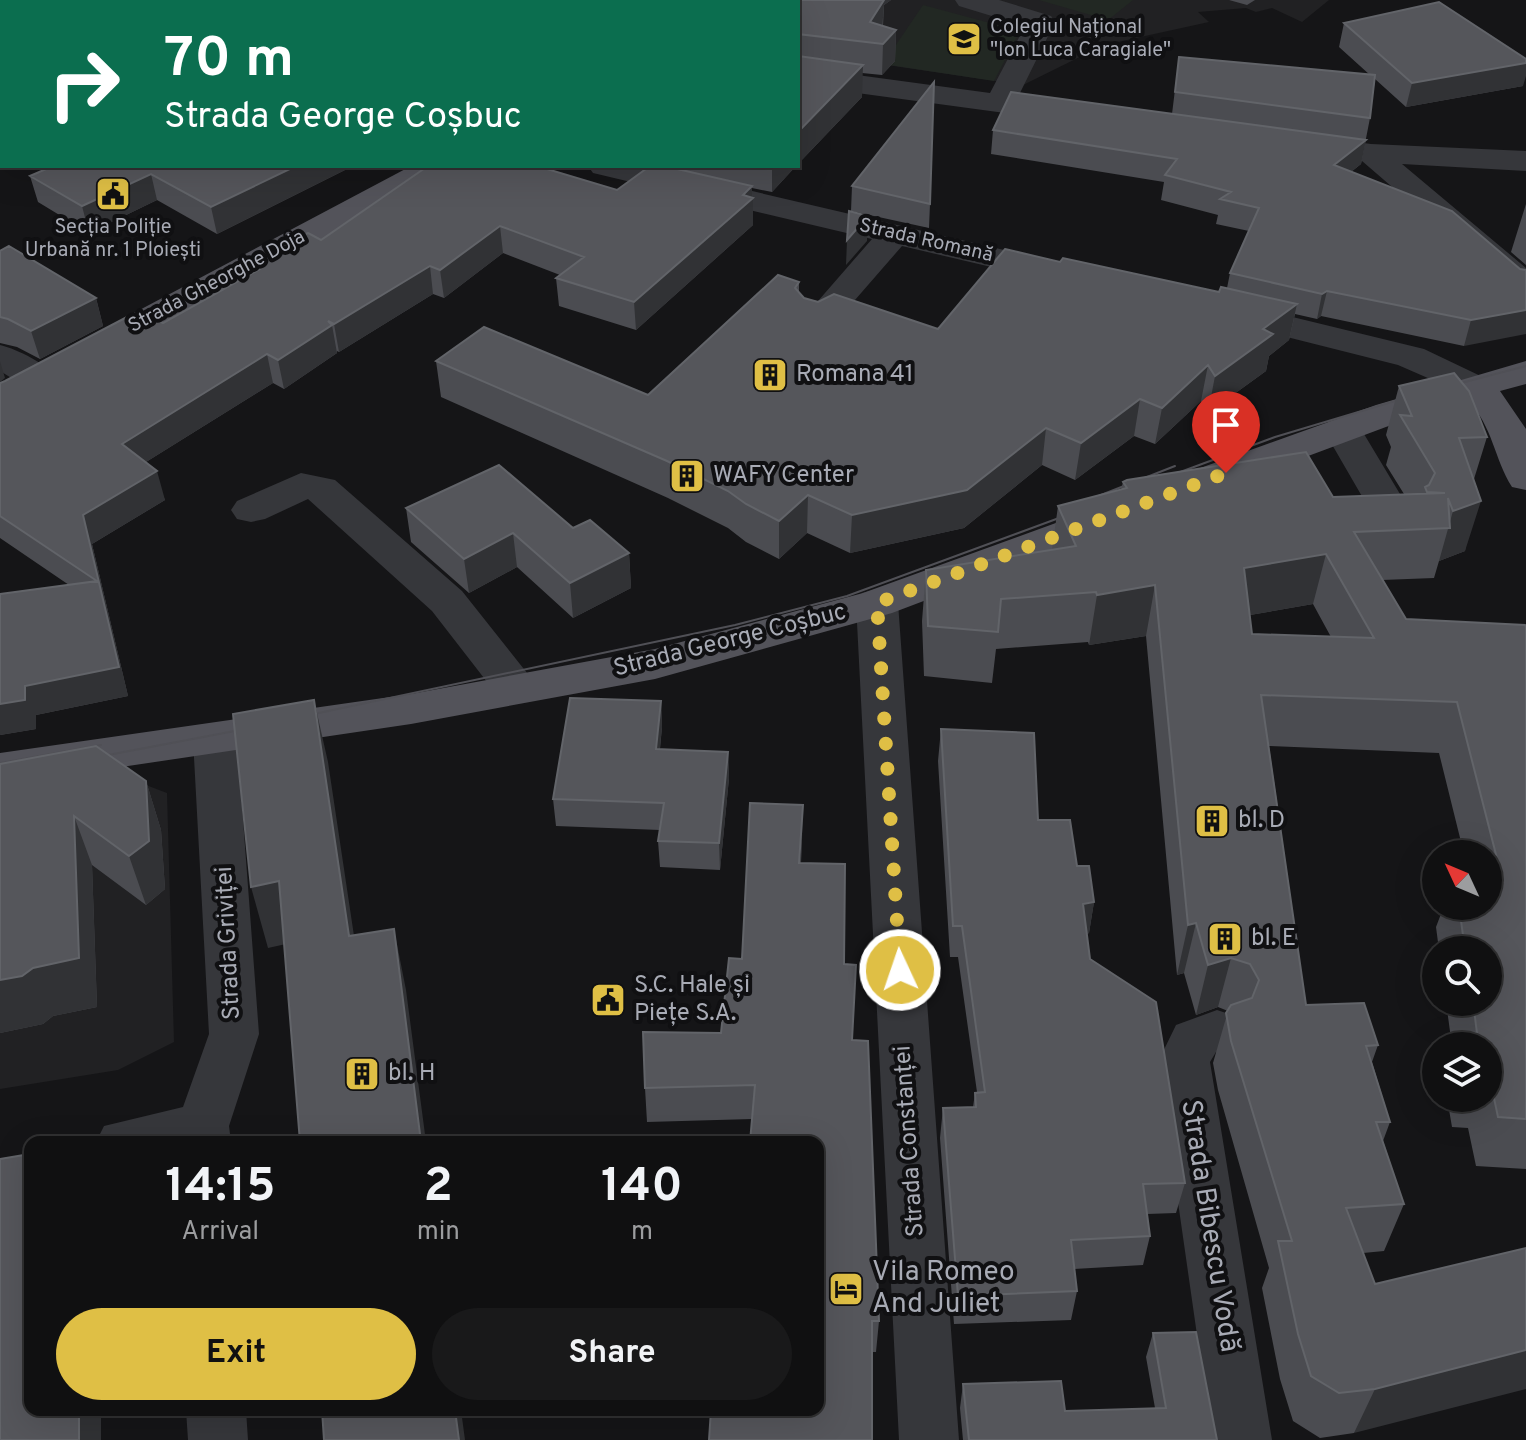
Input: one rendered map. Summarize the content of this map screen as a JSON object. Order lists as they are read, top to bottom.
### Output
{
  "streets": {
    "main road": ["Strada Gheorghe Doja", "Strada George Coșbuc"],
    "street": [
      "Strada Romană",
      "Strada Griviței",
      "Strada Constanței",
      "Strada Bibescu Vodă"
    ]
  },
  "crossings": [
    ["Strada George Coșbuc", "Strada Griviței"],
    ["Strada George Coșbuc", "Strada Constanței"]
  ],
  "places": {
    "school or university": ["Colegiul Național \"Ion Luca Caragiale\""],
    "public building": ["Secția Poliție Urbană nr. 1 Ploiești", "S.C. Hale și Piețe S.A."],
    "building": [
      "Romana 41",
      "WAFY Center",
      "bl. D",
      "bl. E",
      "bl. H"
    ],
    "hotel": ["Vila Romeo And Juliet"]
  },
  "north": "top left",
  "page": {
    "turn": ["70 m", "Strada George Coșbuc"],
    "eta": [
      "14:15",
      "Arrival",
      "2",
      "min",
      "140",
      "m"
    ],
    "buttons": ["Exit", "Share"]
  }
}
